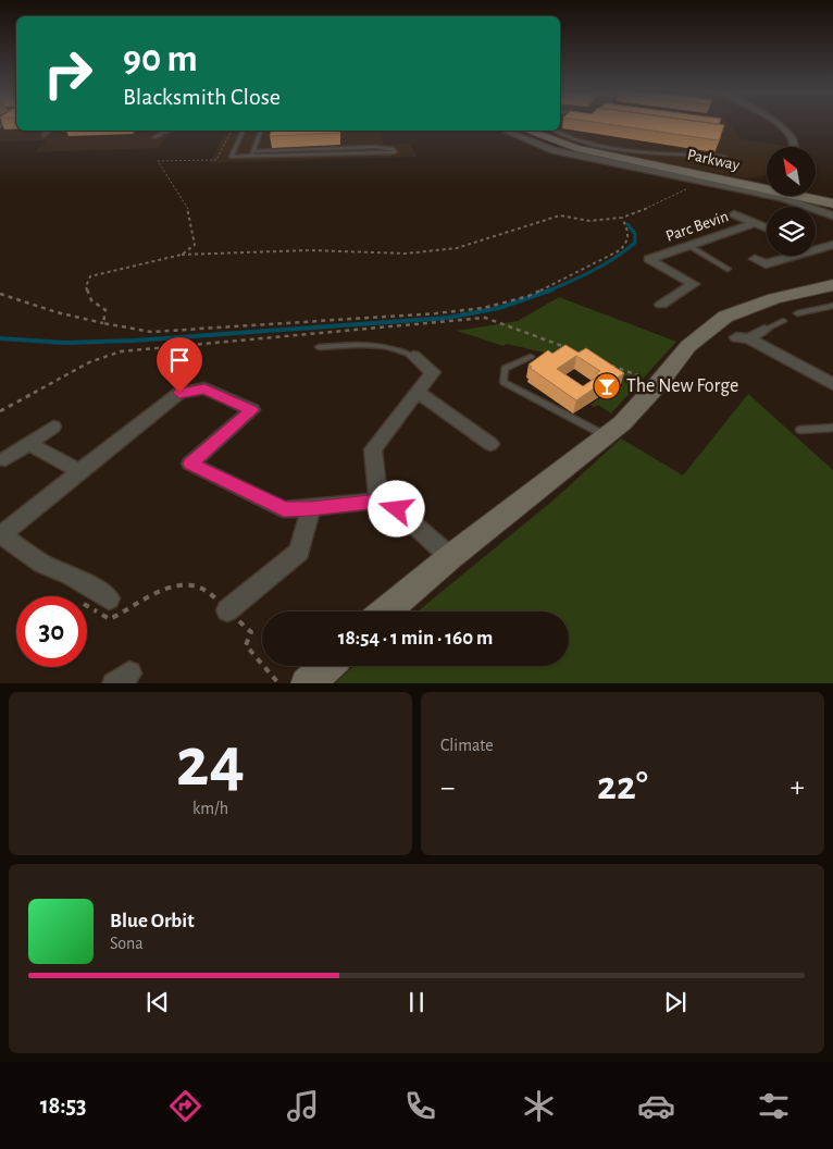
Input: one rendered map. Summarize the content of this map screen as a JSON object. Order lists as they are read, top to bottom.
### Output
{
  "streets": {
    "street": ["Parkway", "Parc Bevin"]
  },
  "places": {
    "bar": ["The New Forge"]
  },
  "north": "top left",
  "page": {
    "turn": ["90 m", "Blacksmith Close"],
    "limit": "30",
    "trip": "18:54 · 1 min · 160 m",
    "tile": [
      ["24", "km/h"],
      "Climate"
    ],
    "heat": ["−", "22°", "+"],
    "song": ["Blue Orbit", "Sona"],
    "tabs": "18:53"
  }
}
